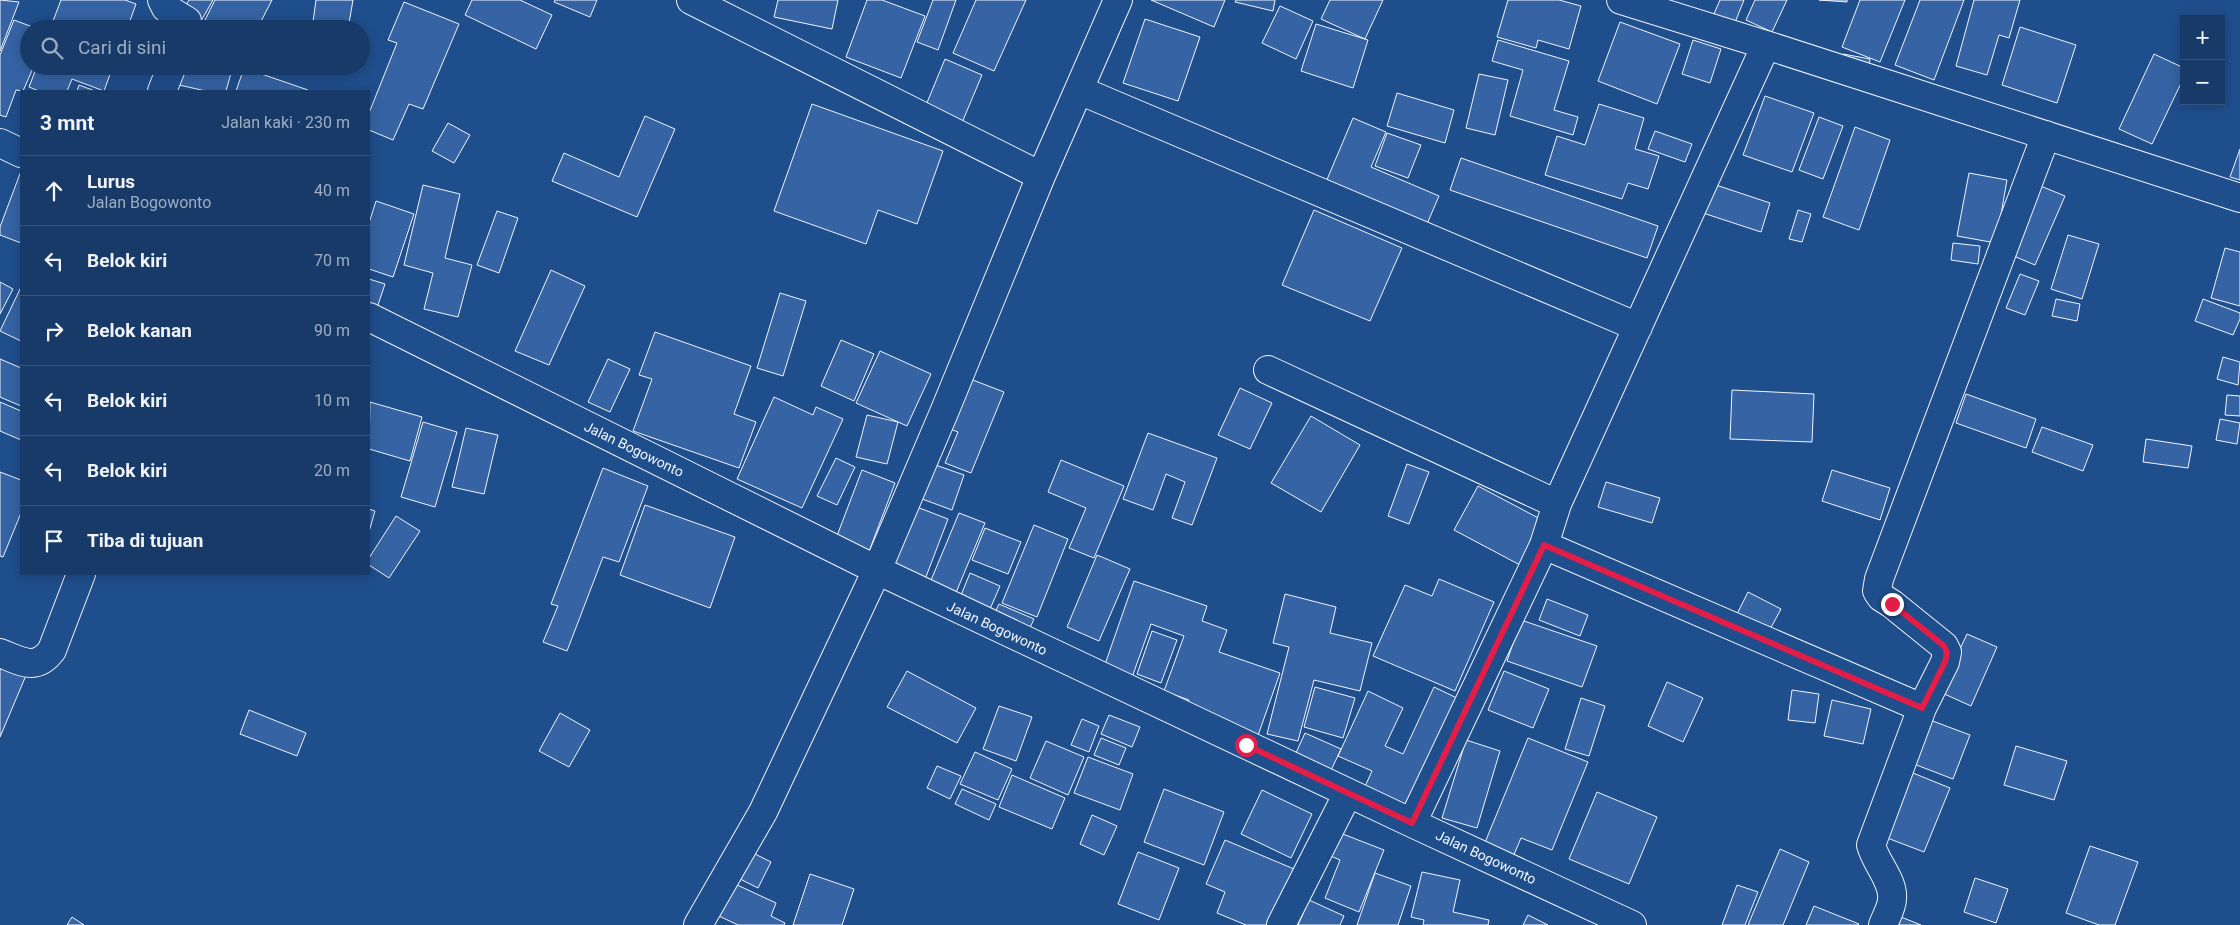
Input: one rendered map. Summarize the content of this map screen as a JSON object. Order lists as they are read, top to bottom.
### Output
{
  "streets": {
    "street": ["Jalan Bogowonto"]
  },
  "page": {
    "map_buttons": ["+", "−"],
    "search": "Cari di sini",
    "heading": ["3 mnt", "Jalan kaki · 230 m"],
    "list": [
      ["Lurus", "Jalan Bogowonto", "40 m"],
      ["Belok kiri", "70 m"],
      ["Belok kanan", "90 m"],
      ["Belok kiri", "10 m"],
      ["Belok kiri", "20 m"],
      "Tiba di tujuan"
    ]
  }
}
